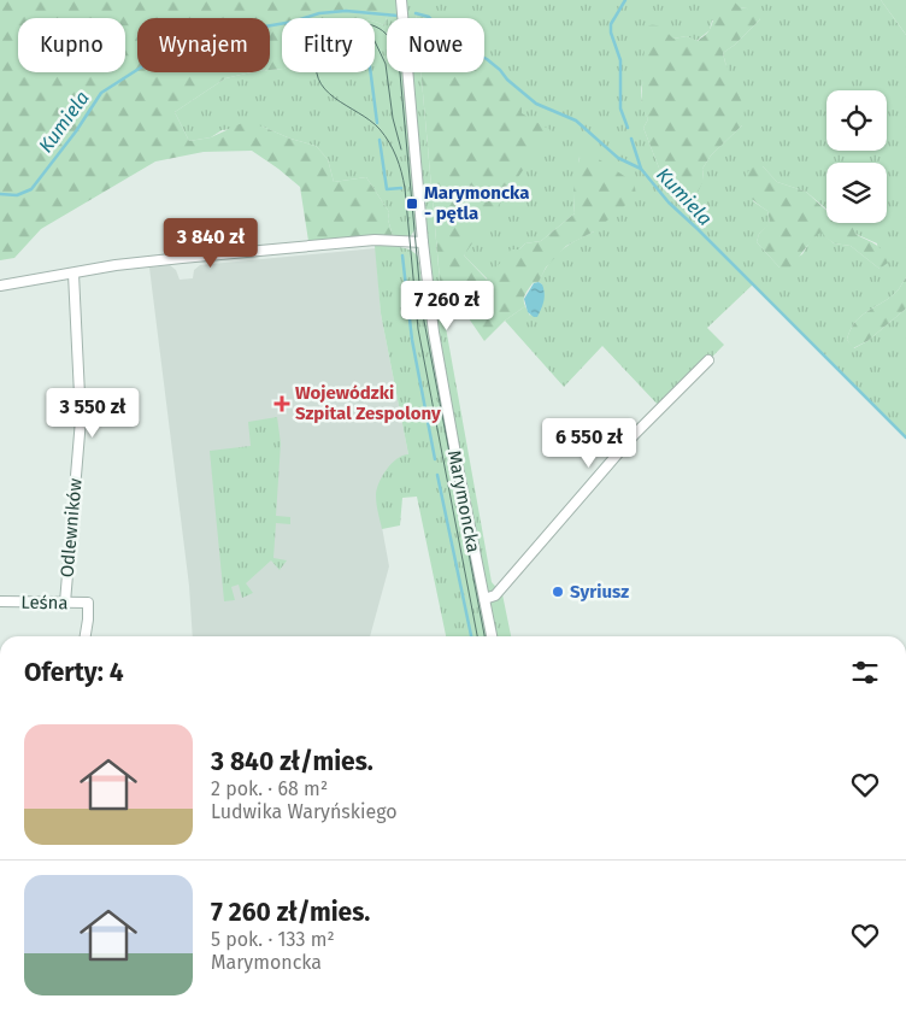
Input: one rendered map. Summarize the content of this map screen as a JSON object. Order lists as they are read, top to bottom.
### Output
{
  "streets": {
    "street": ["Marymoncka", "Odlewników", "Leśna"]
  },
  "crossings": [
    ["Odlewników", "Leśna"]
  ],
  "water": ["Kumiela"],
  "places": {
    "transit": ["Marymoncka - pętla"],
    "health": ["Wojewódzki Szpital Zespolony"],
    "other": ["Syriusz"]
  },
  "page": {
    "chip": [
      "Kupno",
      "Wynajem",
      "Filtry",
      "Nowe"
    ],
    "price": [
      "3 840 zł",
      "7 260 zł",
      "3 550 zł",
      "6 550 zł"
    ],
    "heading": "Oferty: 4",
    "list": [
      {
        "name": "3 840 zł/mies.",
        "note": "2 pok. · 68 m² · Ludwika Waryńskiego"
      },
      {
        "name": "7 260 zł/mies.",
        "note": "5 pok. · 133 m² · Marymoncka"
      }
    ]
  }
}
